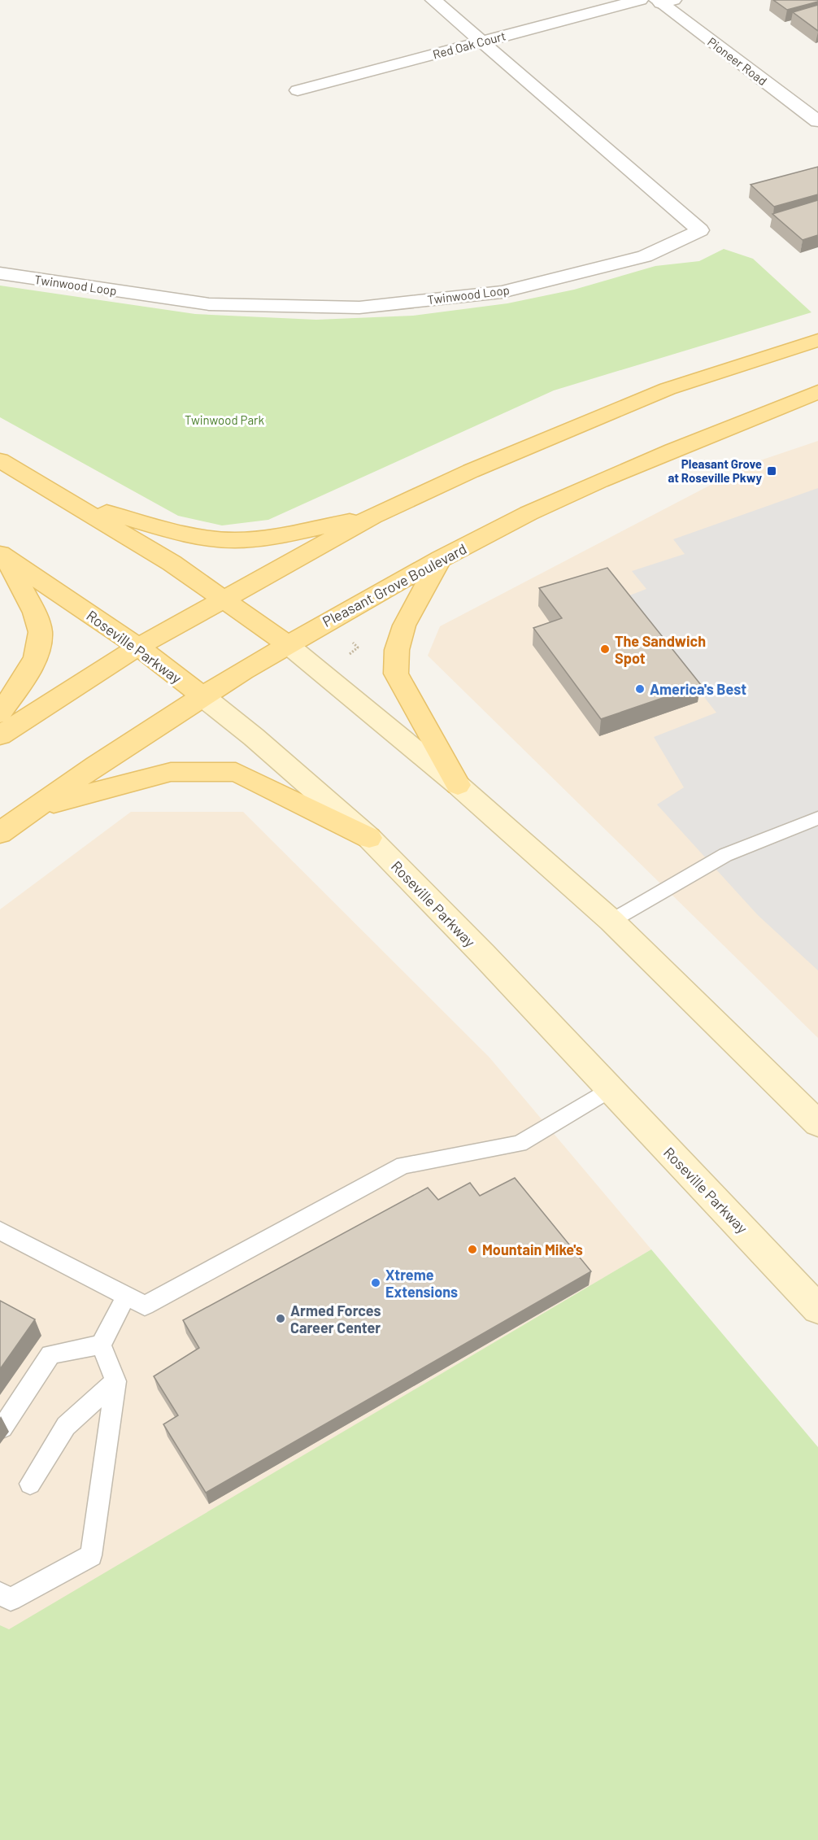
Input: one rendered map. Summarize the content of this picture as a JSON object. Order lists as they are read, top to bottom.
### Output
{
  "streets": {
    "main road": ["Pleasant Grove Boulevard", "Roseville Parkway"],
    "street": ["Red Oak Court", "Pioneer Road", "Twinwood Loop"]
  },
  "crossings": [
    ["Red Oak Court", "Twinwood Loop"],
    ["Pleasant Grove Boulevard", "Roseville Parkway"]
  ],
  "parks": ["Twinwood Park"],
  "places": {
    "transit": ["Pleasant Grove at Roseville Pkwy"],
    "other": [
      "The Sandwich Spot",
      "America's Best",
      "Mountain Mike's",
      "Xtreme Extensions",
      "Armed Forces Career Center"
    ]
  }
}
